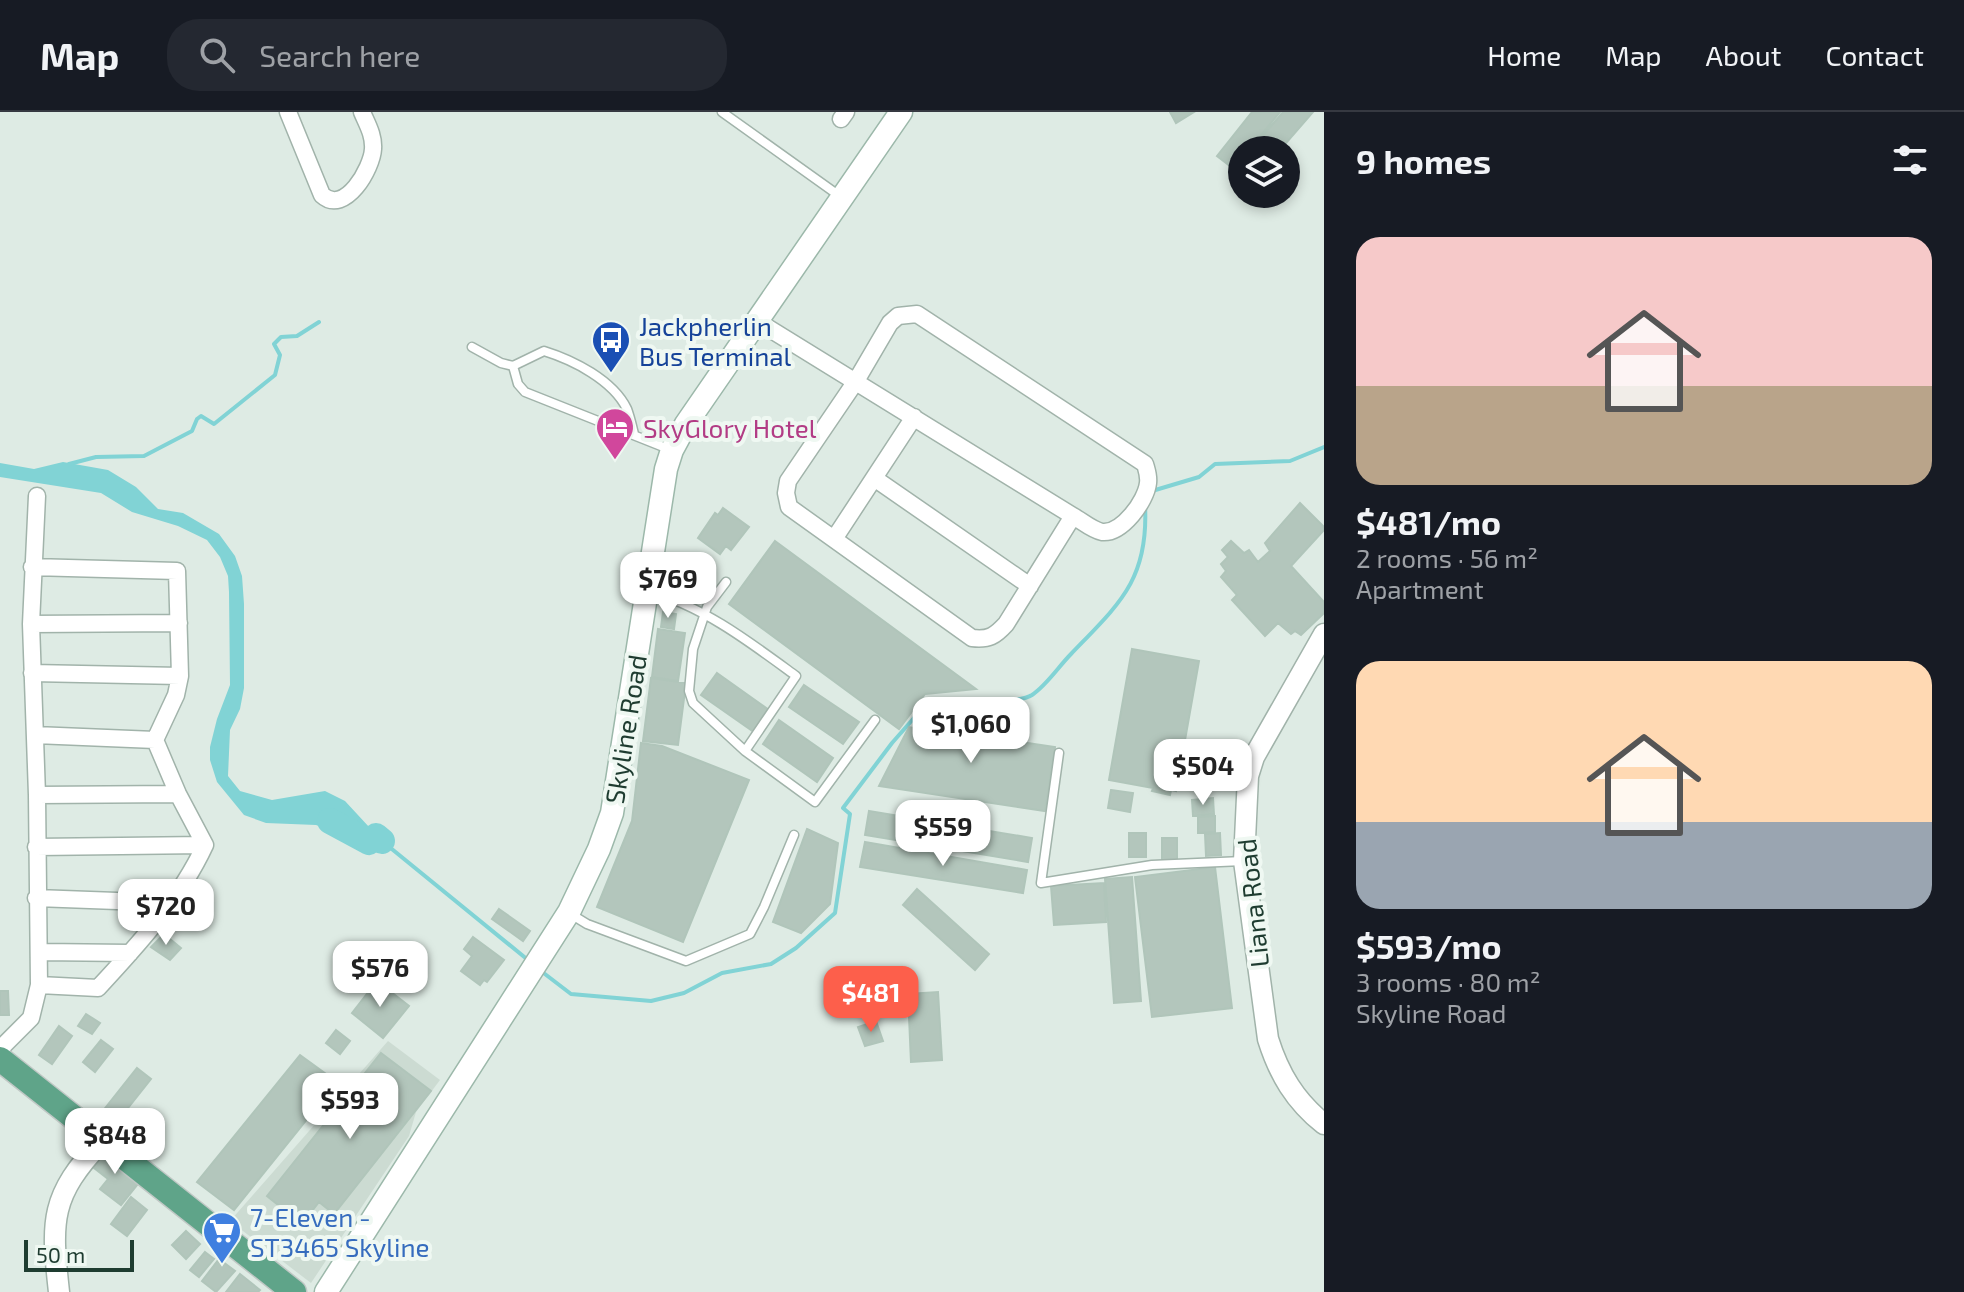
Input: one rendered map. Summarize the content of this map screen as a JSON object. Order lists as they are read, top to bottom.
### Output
{
  "streets": {
    "main road": ["Skyline Road"],
    "street": ["Liana Road"]
  },
  "places": {
    "bus stop": ["Jackpherlin Bus Terminal"],
    "hotel": ["SkyGlory Hotel"],
    "supermarket": ["7-Eleven - ST3465 Skyline"]
  },
  "scale_bar": "50 m",
  "page": {
    "header": "Map",
    "search": "Search here",
    "nav": [
      "Home",
      "Map",
      "About",
      "Contact"
    ],
    "heading": "9 homes",
    "list": [
      {
        "name": "$481/mo",
        "note": "2 rooms · 56 m² · Apartment"
      },
      {
        "name": "$593/mo",
        "note": "3 rooms · 80 m² · Skyline Road"
      }
    ],
    "price": [
      "$769",
      "$1,060",
      "$504",
      "$559",
      "$720",
      "$576",
      "$481",
      "$593",
      "$848"
    ],
    "scale": "50 m"
  }
}
